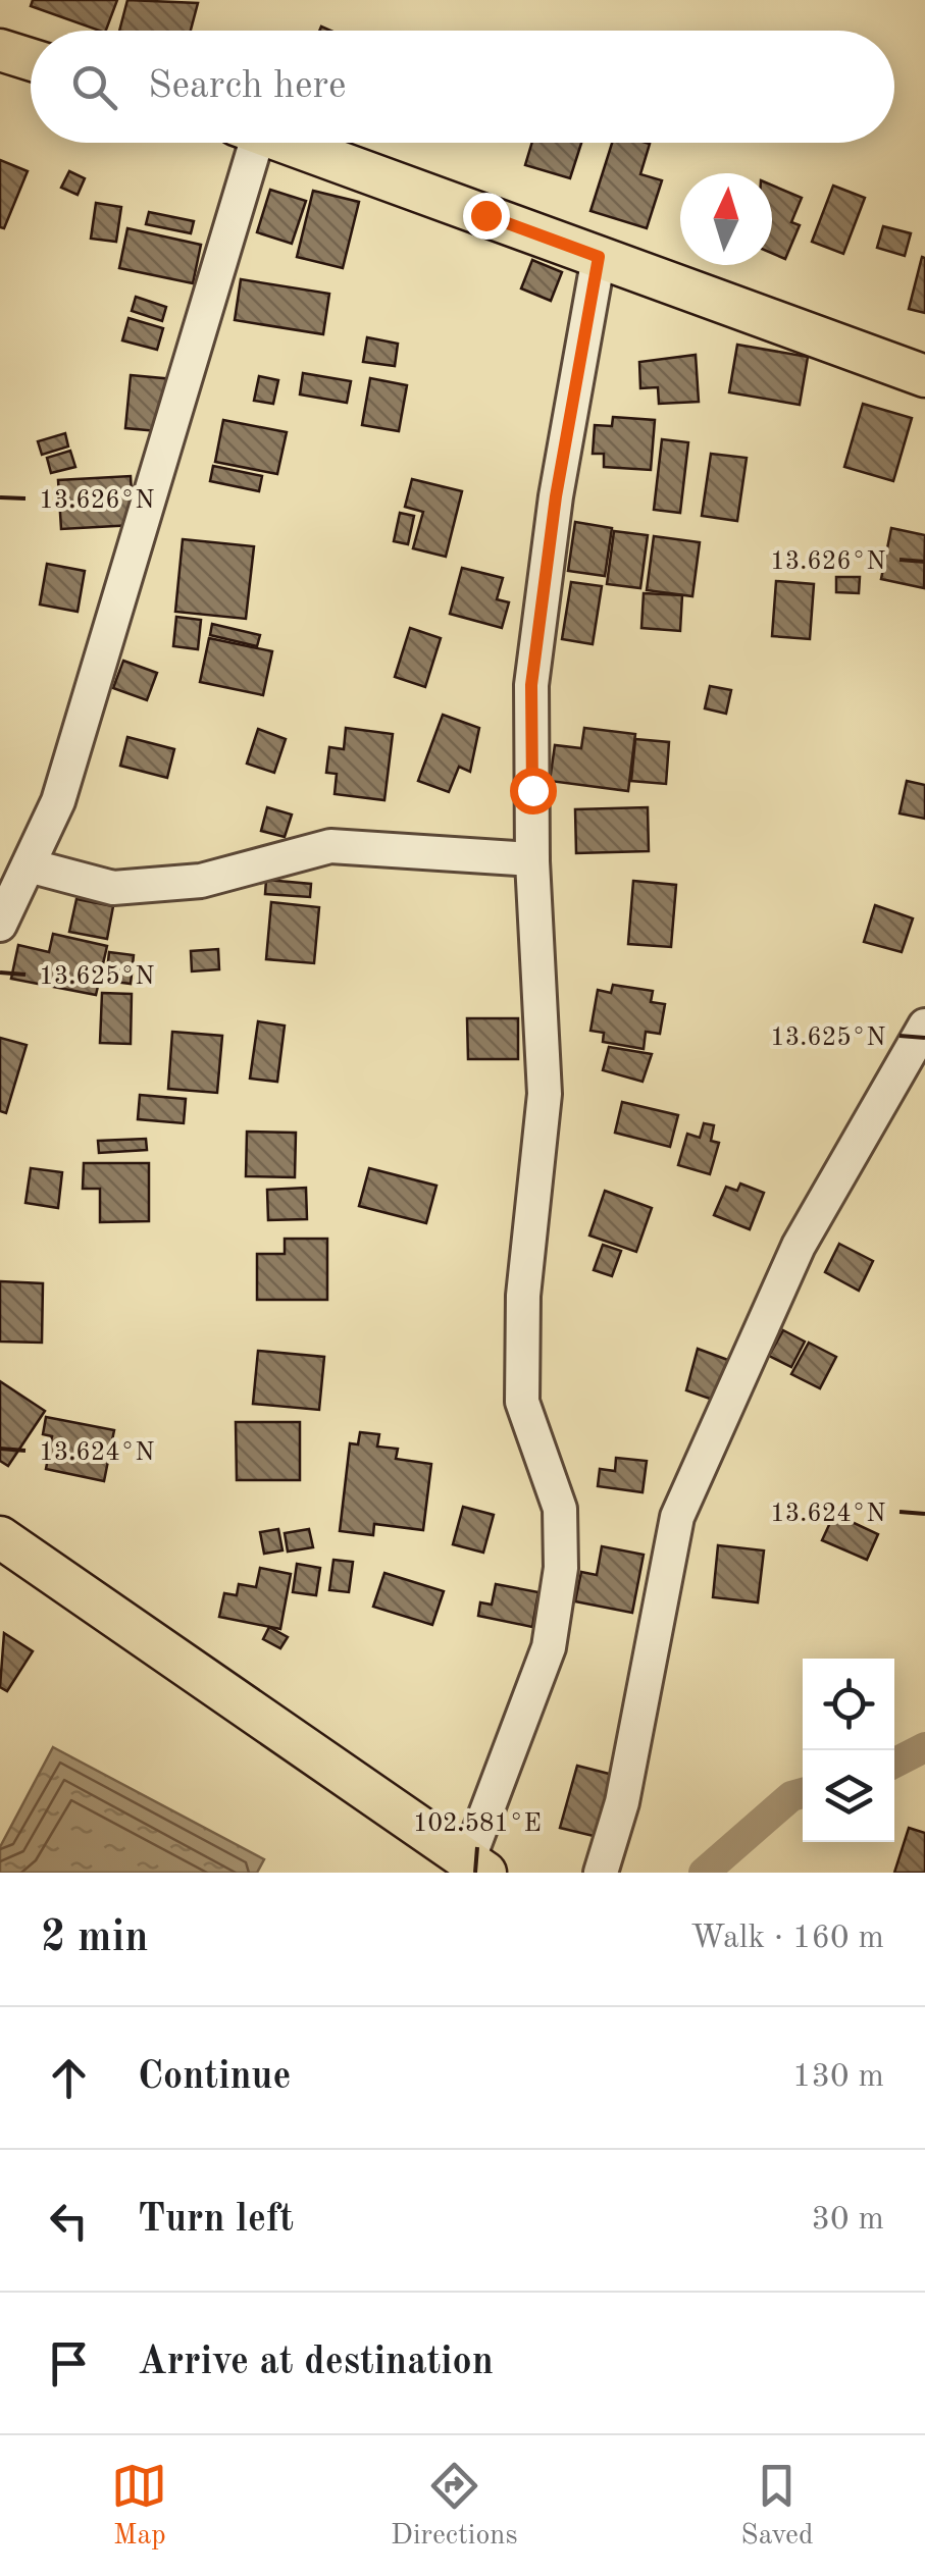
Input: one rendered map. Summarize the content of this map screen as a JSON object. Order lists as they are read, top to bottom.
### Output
{
  "north": "top",
  "page": {
    "search": "Search here",
    "heading": ["2 min", "Walk · 160 m"],
    "list": [
      ["Continue", "130 m"],
      ["Turn left", "30 m"],
      "Arrive at destination"
    ],
    "nav": ["Map", "Directions", "Saved"]
  },
  "coordinates": [
    "13.626°N",
    "13.625°N",
    "13.624°N",
    "102.581°E"
  ]
}
